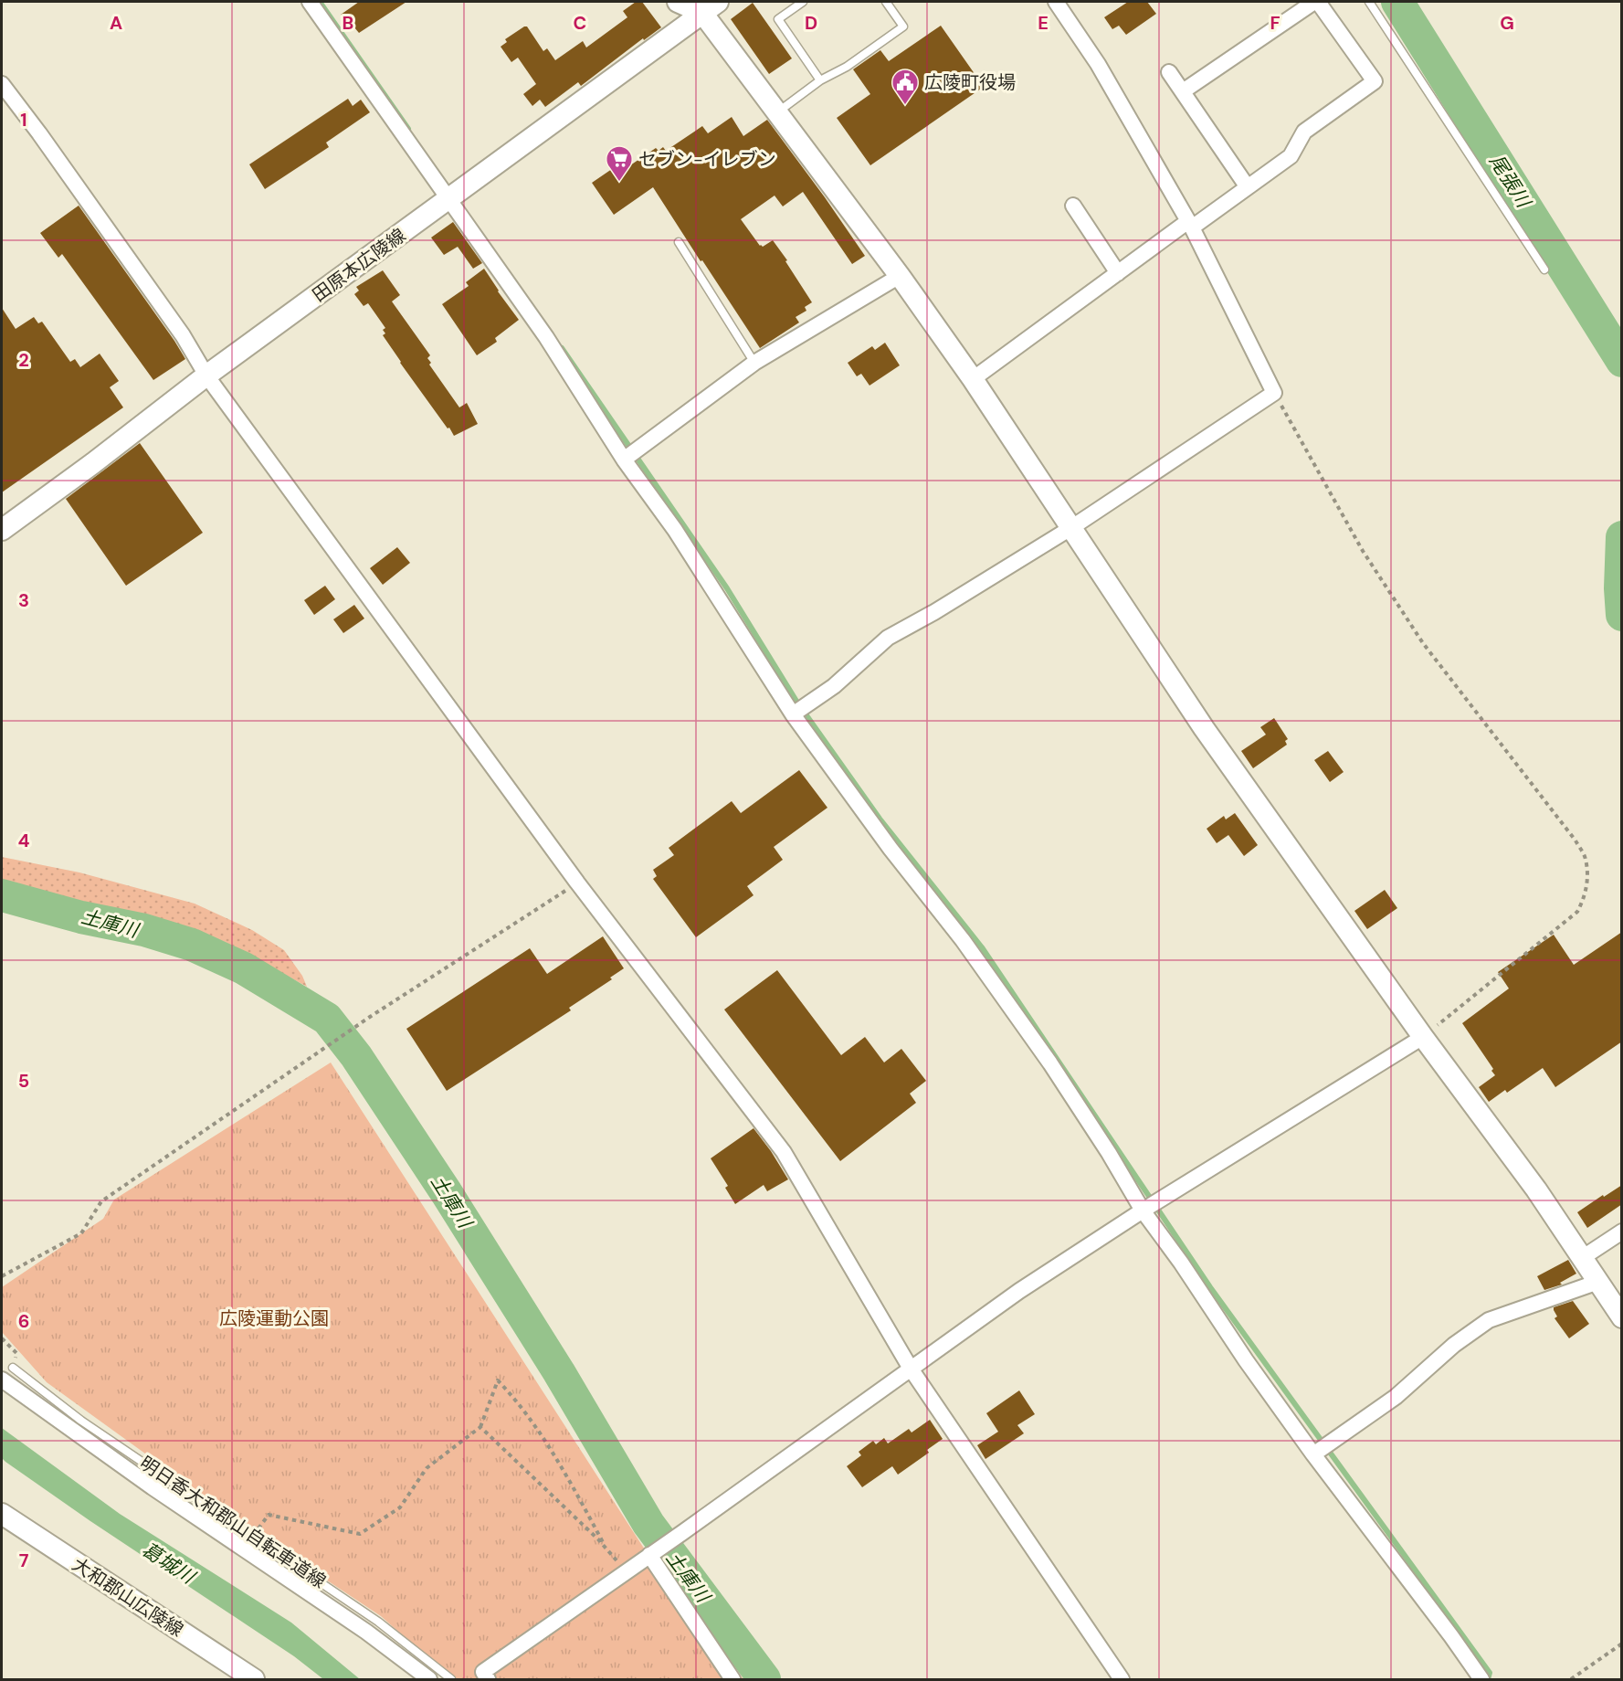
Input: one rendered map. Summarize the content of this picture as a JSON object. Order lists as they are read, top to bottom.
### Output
{
  "streets": {
    "street": ["田原本広陵線", "大和郡山広陵線"],
    "lane": ["明日香大和郡山自転車道線"]
  },
  "water": ["尾張川", "土庫川", "葛城川"],
  "parks": ["広陵運動公園"],
  "places": {
    "public building": ["広陵町役場"],
    "supermarket": ["セブン-イレブン"]
  },
  "grid": {
    "columns": [
      "A",
      "B",
      "C",
      "D",
      "E",
      "F",
      "G"
    ],
    "rows": [
      "1",
      "2",
      "3",
      "4",
      "5",
      "6",
      "7"
    ]
  }
}
